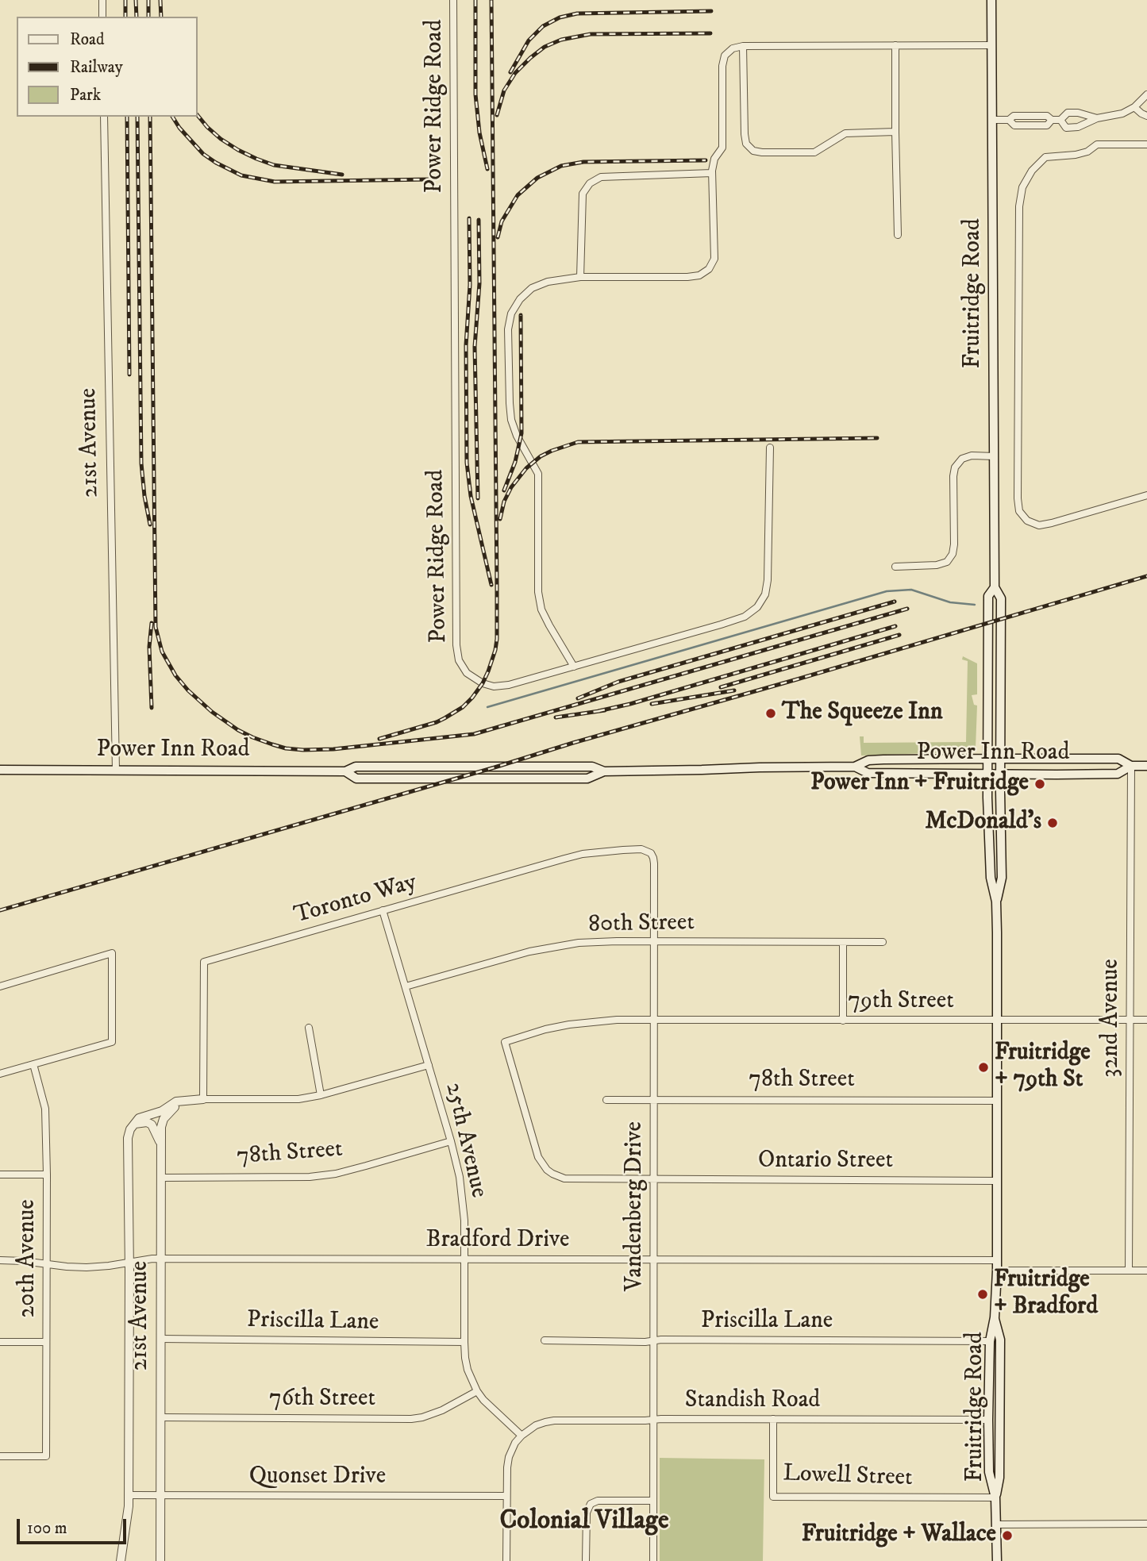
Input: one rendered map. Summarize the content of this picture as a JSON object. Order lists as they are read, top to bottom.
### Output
{
  "streets": {
    "main road": ["Fruitridge Road", "Power Inn Road"],
    "street": [
      "Power Ridge Road",
      "21st Avenue",
      "Toronto Way",
      "80th Street",
      "79th Street",
      "32nd Avenue",
      "78th Street",
      "25th Avenue",
      "Ontario Street",
      "Vandenberg Drive",
      "Bradford Drive",
      "20th Avenue",
      "Priscilla Lane",
      "76th Street",
      "Standish Road",
      "Lowell Street",
      "Quonset Drive"
    ]
  },
  "crossings": [
    ["Fruitridge Road", "Power Inn Road"],
    ["Fruitridge Road", "79th Street"],
    ["Fruitridge Road", "78th Street"],
    ["Fruitridge Road", "Ontario Street"],
    ["Fruitridge Road", "Bradford Drive"],
    ["Fruitridge Road", "Priscilla Lane"],
    ["Fruitridge Road", "Standish Road"],
    ["Fruitridge Road", "Lowell Street"],
    ["21st Avenue", "Power Inn Road"],
    ["21st Avenue", "78th Street"],
    ["21st Avenue", "Bradford Drive"],
    ["21st Avenue", "Priscilla Lane"],
    ["21st Avenue", "76th Street"],
    ["21st Avenue", "Quonset Drive"],
    ["Power Inn Road", "32nd Avenue"],
    ["Toronto Way", "25th Avenue"],
    ["Toronto Way", "Vandenberg Drive"],
    ["80th Street", "25th Avenue"],
    ["80th Street", "Vandenberg Drive"],
    ["79th Street", "32nd Avenue"],
    ["79th Street", "Ontario Street"],
    ["79th Street", "Vandenberg Drive"],
    ["78th Street", "25th Avenue"],
    ["78th Street", "Vandenberg Drive"],
    ["25th Avenue", "Bradford Drive"],
    ["25th Avenue", "Priscilla Lane"],
    ["25th Avenue", "76th Street"],
    ["25th Avenue", "Standish Road"],
    ["Ontario Street", "Vandenberg Drive"],
    ["Vandenberg Drive", "Bradford Drive"],
    ["Vandenberg Drive", "Priscilla Lane"],
    ["Vandenberg Drive", "Standish Road"],
    ["Bradford Drive", "20th Avenue"],
    ["Standish Road", "Lowell Street"]
  ],
  "districts": ["Colonial Village"],
  "places": [
    "The Squeeze Inn",
    "Power Inn + Fruitridge",
    "McDonald's",
    "Fruitridge + 79th St",
    "Fruitridge + Bradford",
    "Fruitridge + Wallace"
  ],
  "legend": ["Road", "Railway", "Park"],
  "scale_bar": "100 m"
}
